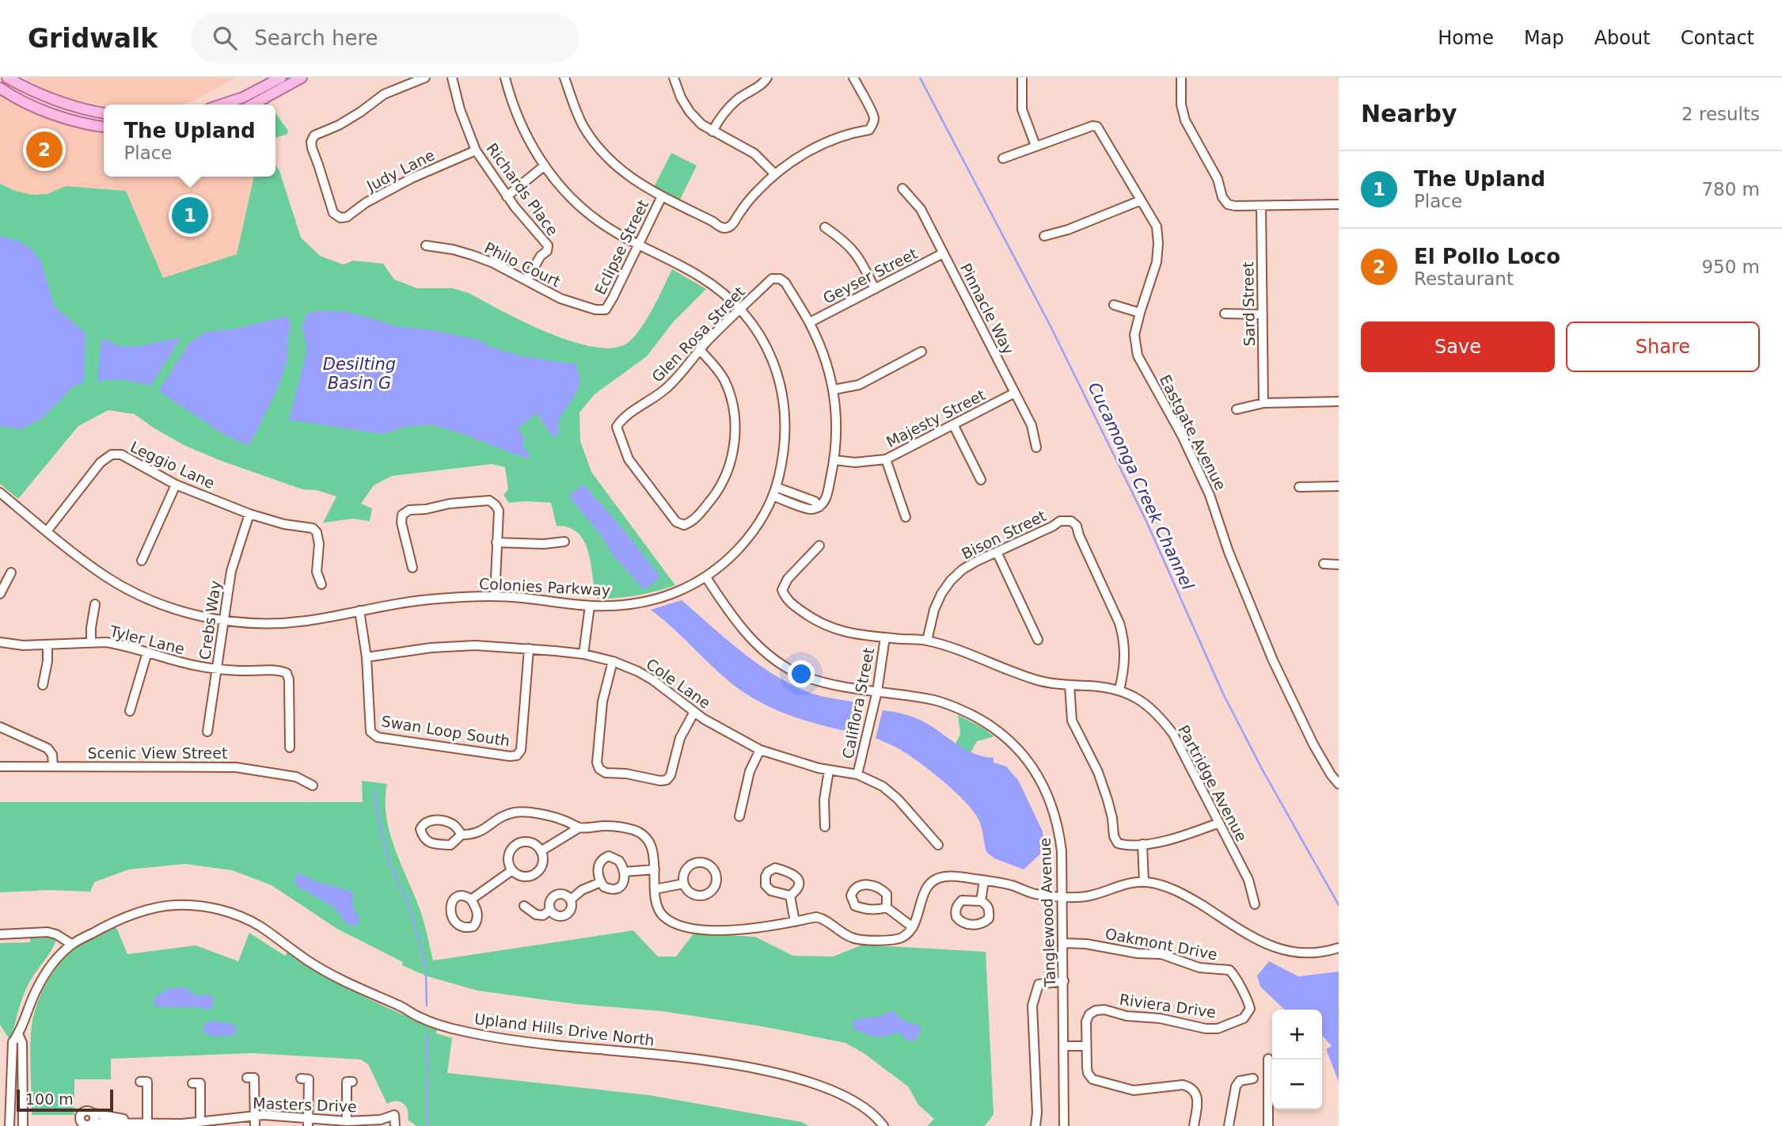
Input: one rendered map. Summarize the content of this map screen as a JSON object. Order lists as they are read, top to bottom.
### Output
{
  "streets": {
    "street": [
      "Judy Lane",
      "Richards Place",
      "Eclipse Street",
      "Philo Court",
      "Geyser Street",
      "Sard Street",
      "Pinnacle Way",
      "Glen Rosa Street",
      "Majesty Street",
      "Eastgate Avenue",
      "Leggio Lane",
      "Bison Street",
      "Colonies Parkway",
      "Crebs Way",
      "Tyler Lane",
      "Cole Lane",
      "Califlora Street",
      "Swan Loop South",
      "Scenic View Street",
      "Partridge Avenue",
      "Tanglewood Avenue",
      "Oakmont Drive",
      "Riviera Drive",
      "Upland Hills Drive North",
      "Masters Drive"
    ]
  },
  "crossings": [
    ["Judy Lane", "Richards Place"],
    ["Richards Place", "Philo Court"],
    ["Eclipse Street", "Philo Court"],
    ["Eclipse Street", "Colonies Parkway"],
    ["Geyser Street", "Pinnacle Way"],
    ["Geyser Street", "Glen Rosa Street"],
    ["Pinnacle Way", "Majesty Street"],
    ["Glen Rosa Street", "Colonies Parkway"],
    ["Leggio Lane", "Colonies Parkway"],
    ["Leggio Lane", "Crebs Way"],
    ["Bison Street", "Partridge Avenue"],
    ["Colonies Parkway", "Crebs Way"],
    ["Colonies Parkway", "Tanglewood Avenue"],
    ["Crebs Way", "Tyler Lane"],
    ["Cole Lane", "Califlora Street"],
    ["Cole Lane", "Swan Loop South"],
    ["Califlora Street", "Partridge Avenue"],
    ["Califlora Street", "Tanglewood Avenue"],
    ["Tanglewood Avenue", "Oakmont Drive"],
    ["Oakmont Drive", "Riviera Drive"]
  ],
  "water": ["Desilting Basin G", "Cucamonga Creek Channel"],
  "scale_bar": "100 m",
  "page": {
    "header": "Gridwalk",
    "search": "Search here",
    "nav": [
      "Home",
      "Map",
      "About",
      "Contact"
    ],
    "heading": ["Nearby", "2 results"],
    "popup": ["The Upland", "Place"],
    "pins": ["2", "1"],
    "list": [
      {
        "mark": "1",
        "name": "The Upland",
        "note": "Place",
        "value": "780 m"
      },
      {
        "mark": "2",
        "name": "El Pollo Loco",
        "note": "Restaurant",
        "value": "950 m"
      }
    ],
    "buttons": ["Save", "Share"],
    "map_buttons": ["+", "−"],
    "scale": "100 m"
  }
}
